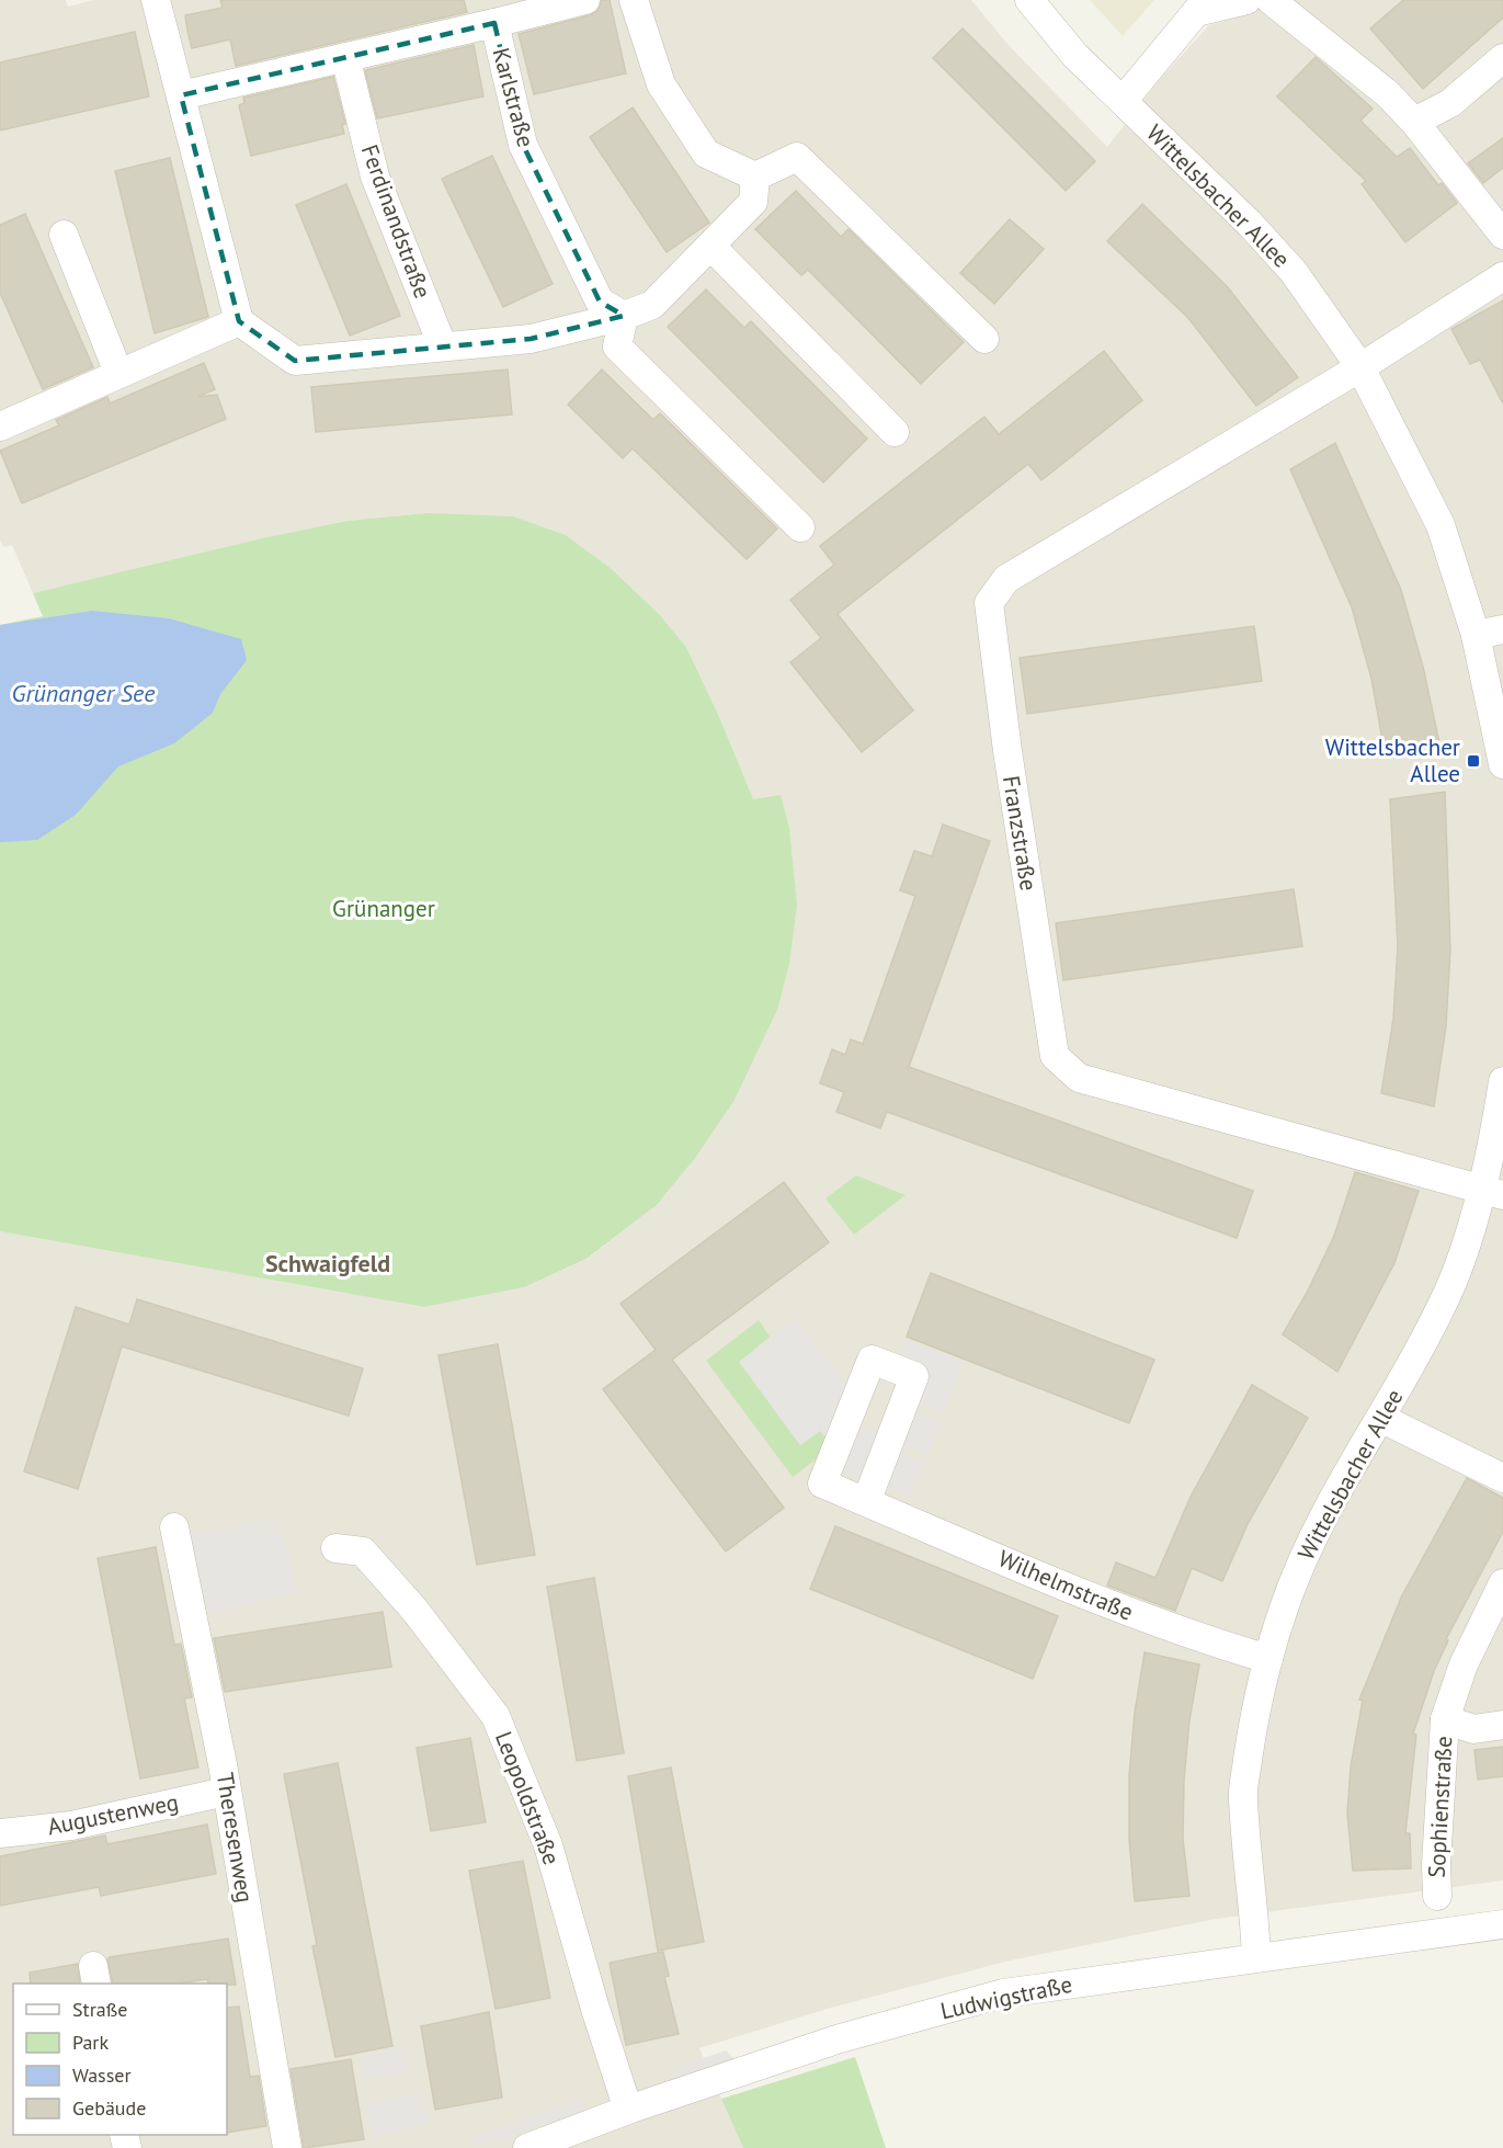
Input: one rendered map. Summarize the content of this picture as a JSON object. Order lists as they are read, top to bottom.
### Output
{
  "streets": {
    "street": [
      "Karlstraße",
      "Wittelsbacher Allee",
      "Ferdinandstraße",
      "Franzstraße",
      "Wilhelmstraße",
      "Leopoldstraße",
      "Sophienstraße",
      "Augustenweg",
      "Theresenweg",
      "Ludwigstraße"
    ]
  },
  "crossings": [
    ["Wittelsbacher Allee", "Franzstraße"],
    ["Wittelsbacher Allee", "Wilhelmstraße"],
    ["Wittelsbacher Allee", "Ludwigstraße"],
    ["Leopoldstraße", "Ludwigstraße"],
    ["Augustenweg", "Theresenweg"]
  ],
  "districts": ["Schwaigfeld"],
  "water": ["Grünanger See"],
  "parks": ["Grünanger"],
  "places": {
    "transit": ["Wittelsbacher Allee"]
  },
  "legend": [
    "Straße",
    "Park",
    "Wasser",
    "Gebäude"
  ]
}
